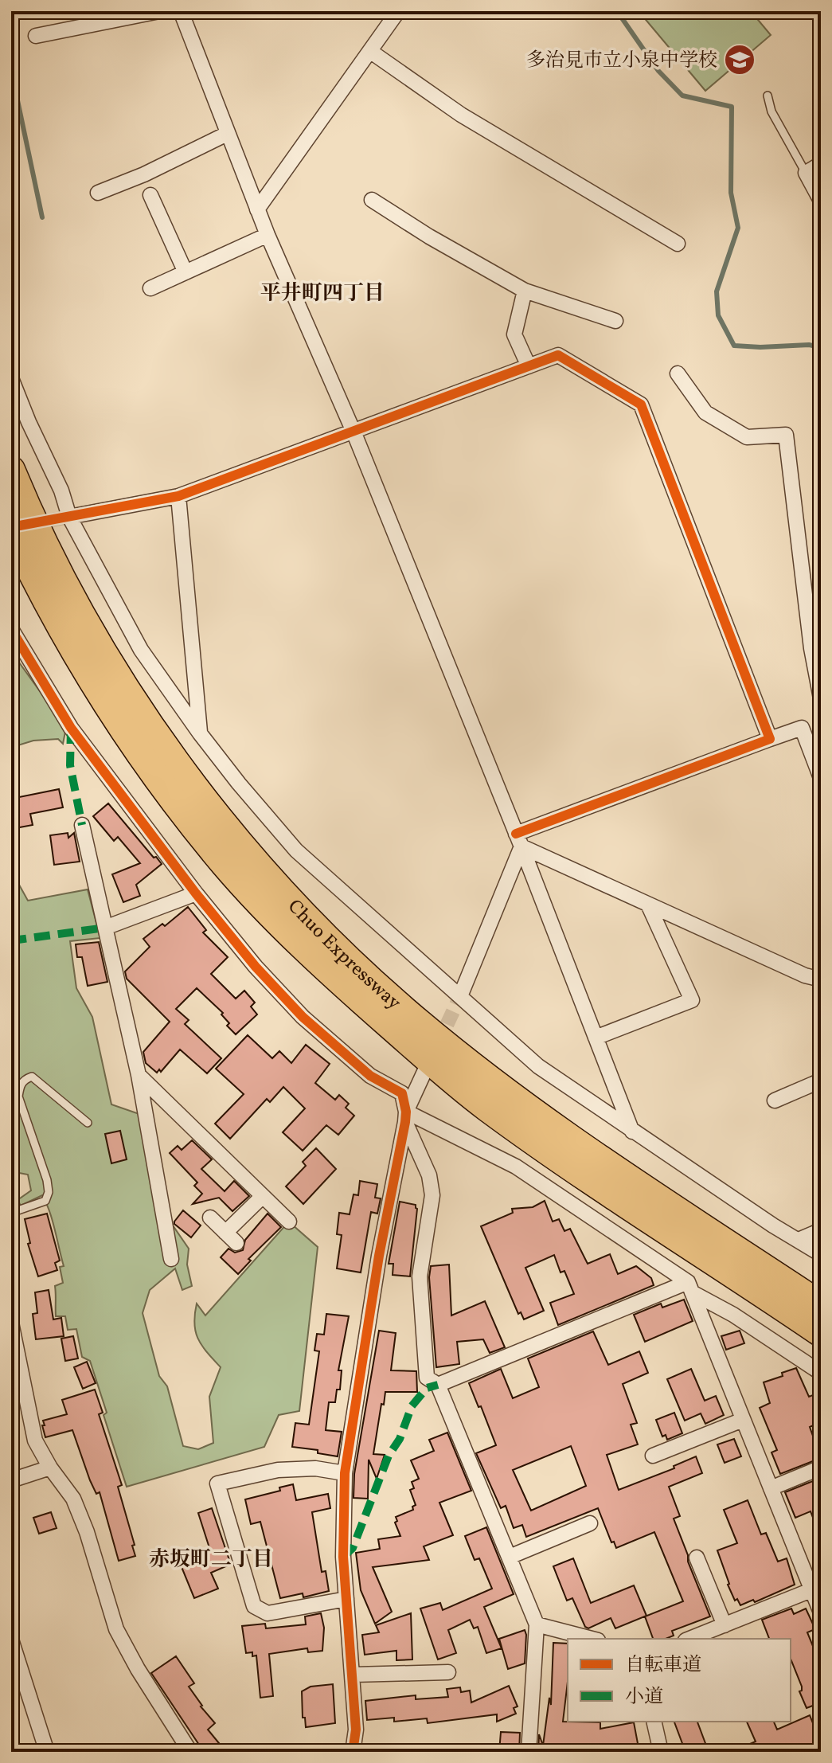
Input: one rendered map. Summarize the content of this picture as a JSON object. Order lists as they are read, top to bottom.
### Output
{
  "streets": {
    "highway": ["Chuo Expressway"]
  },
  "districts": ["平井町四丁目", "赤坂町二丁目"],
  "places": {
    "school or university": ["多治見市立小泉中学校"]
  },
  "legend": ["自転車道", "小道"]
}
